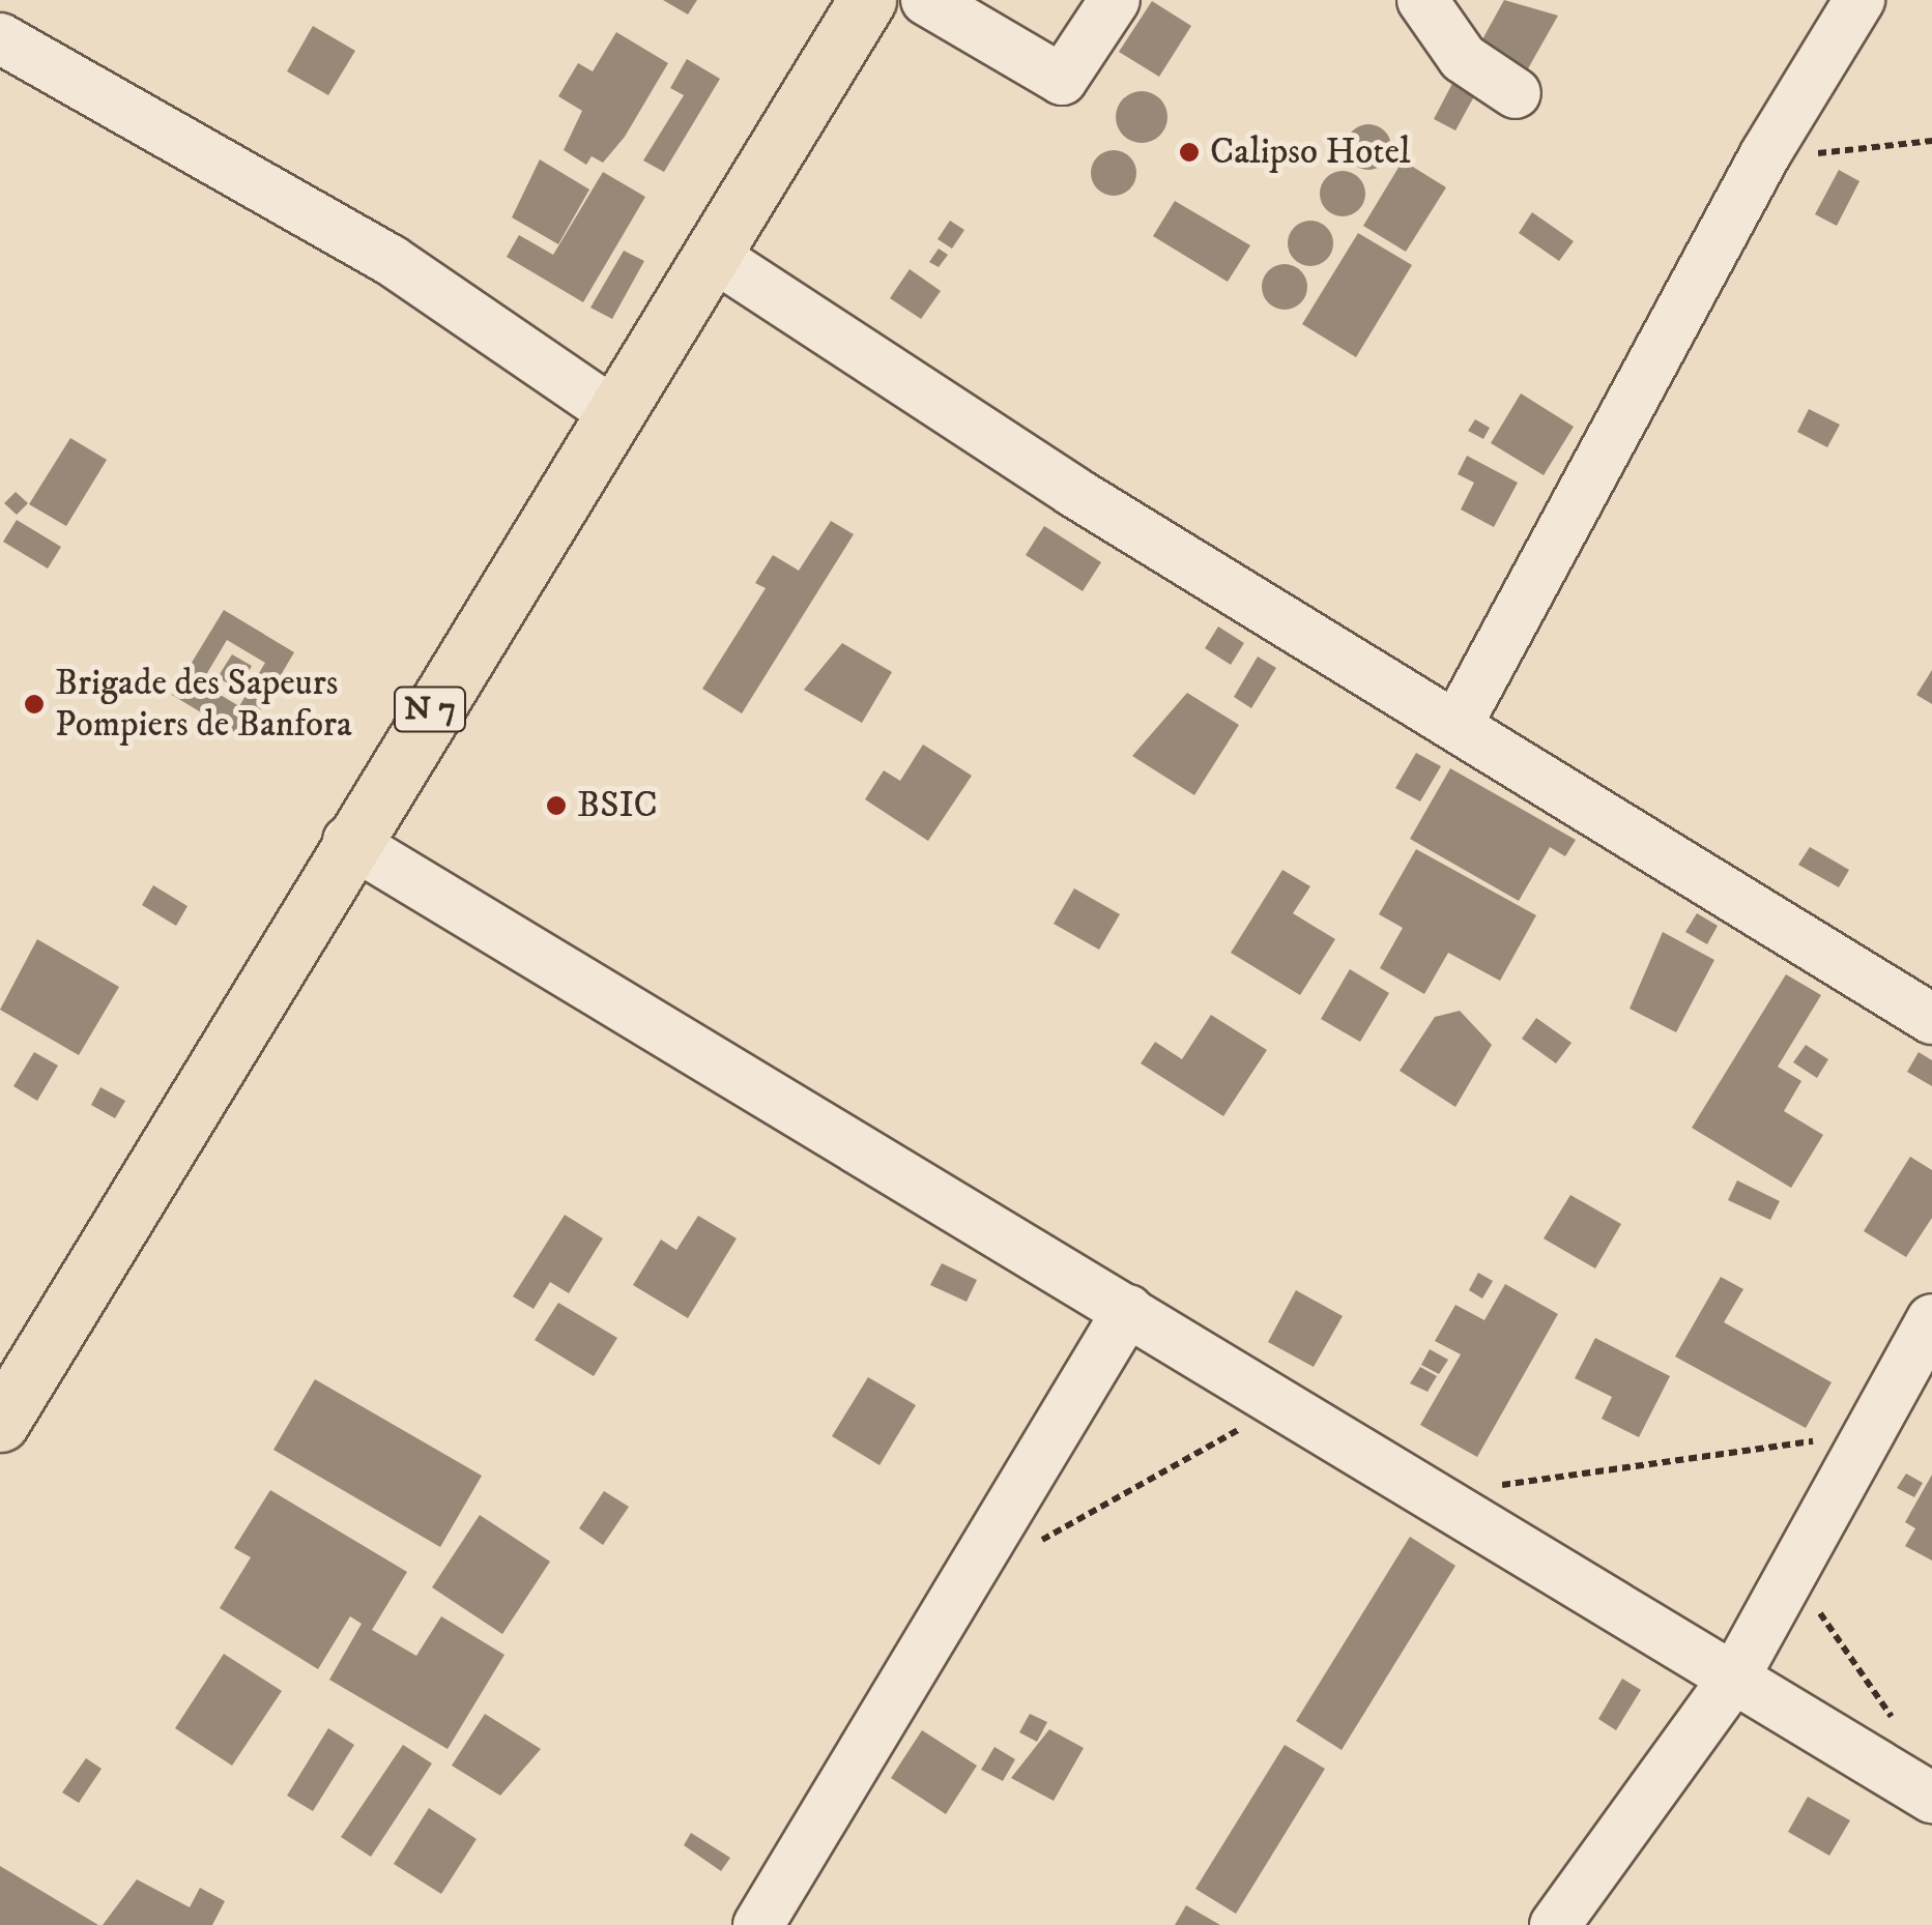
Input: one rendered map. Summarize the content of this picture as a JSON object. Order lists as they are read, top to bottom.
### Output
{
  "streets": {
    "highway": ["N 7"]
  },
  "places": ["Calipso Hotel", "Brigade des Sapeurs Pompiers de Banfora", "BSIC"]
}
